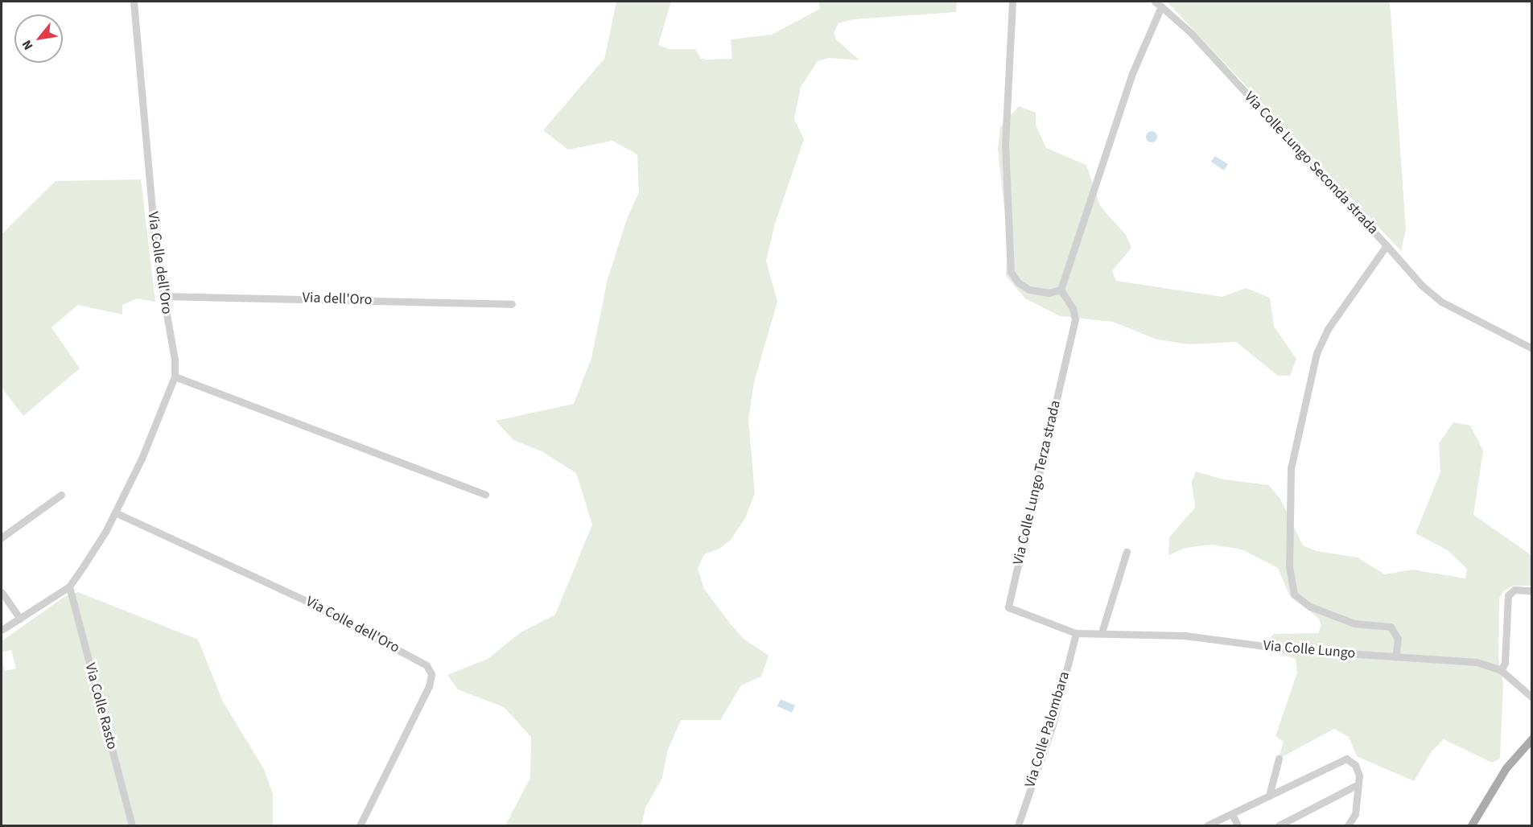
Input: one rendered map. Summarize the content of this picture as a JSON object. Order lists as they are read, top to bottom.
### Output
{
  "streets": {
    "street": [
      "Via Colle Lungo Seconda strada",
      "Via Colle dell'Oro",
      "Via dell'Oro",
      "Via Colle Lungo Terza strada",
      "Via Colle Lungo",
      "Via Colle Rasto",
      "Via Colle Palombara"
    ]
  },
  "crossings": [
    ["Via Colle Lungo Seconda strada", "Via Colle Lungo"],
    ["Via Colle dell'Oro", "Via dell'Oro"],
    ["Via Colle dell'Oro", "Via Colle Rasto"],
    ["Via Colle Lungo Terza strada", "Via Colle Lungo"],
    ["Via Colle Lungo Terza strada", "Via Colle Palombara"],
    ["Via Colle Lungo", "Via Colle Palombara"]
  ],
  "north": "bottom left"
}
